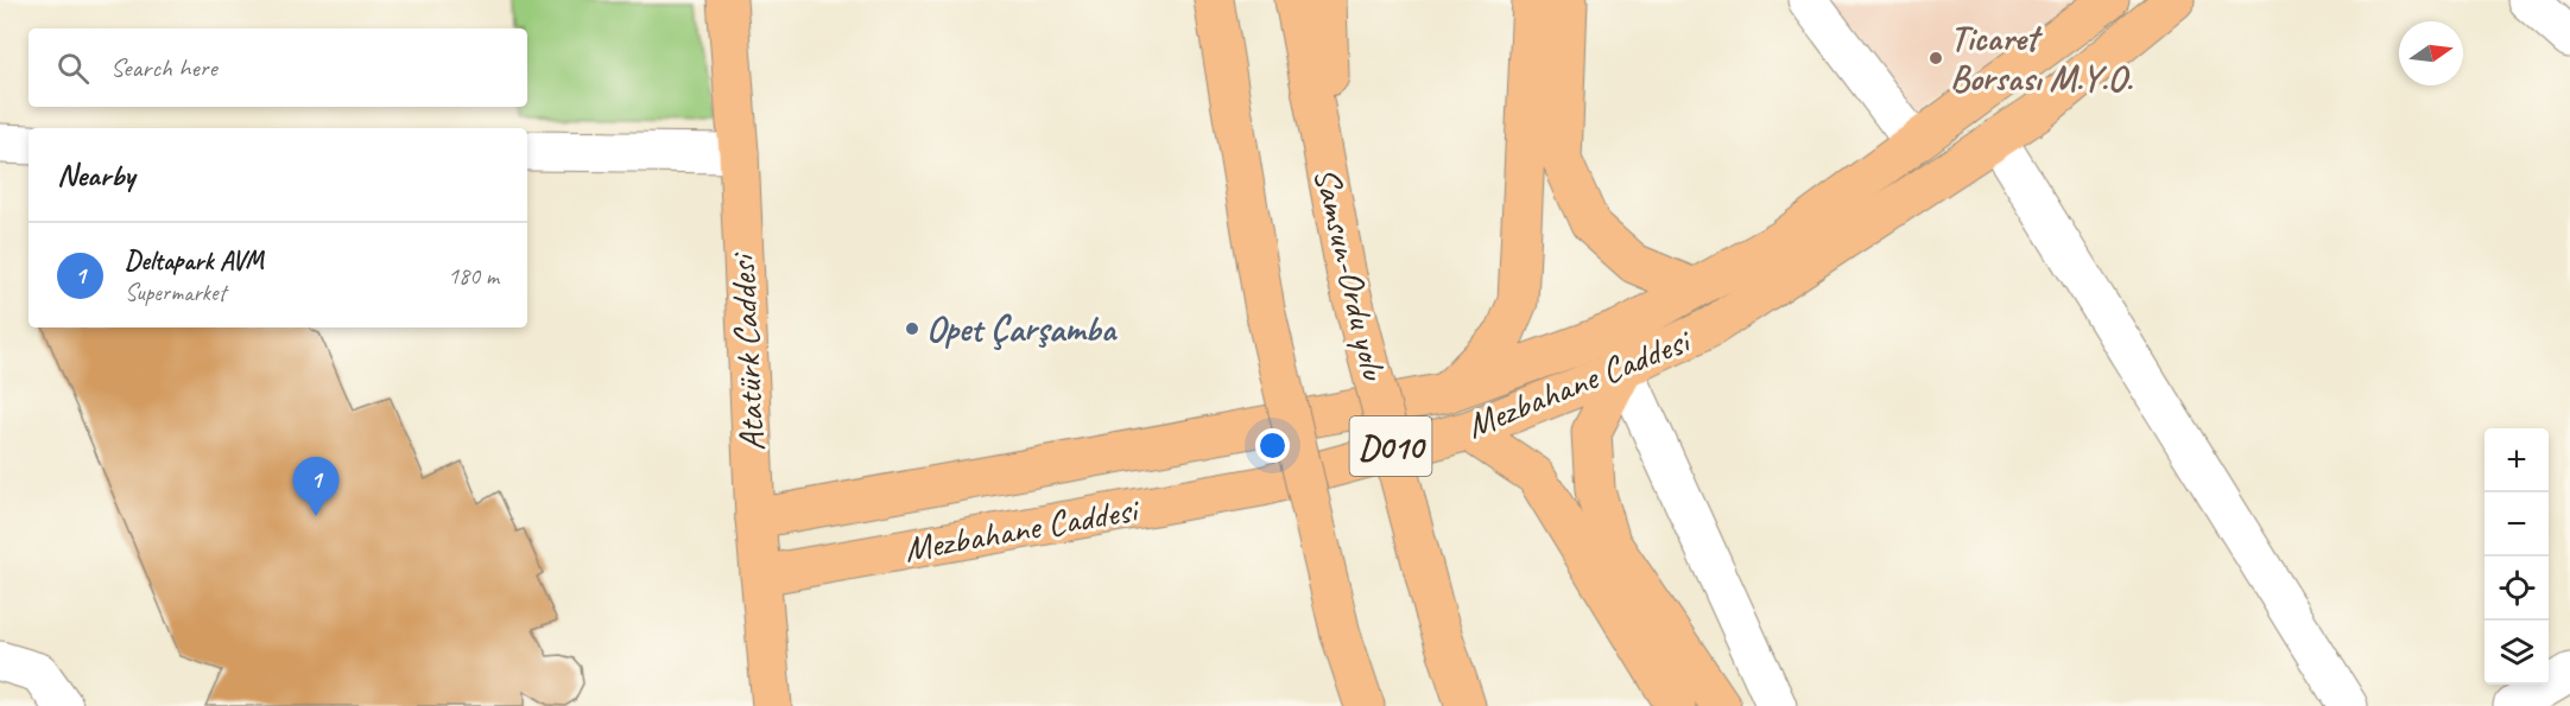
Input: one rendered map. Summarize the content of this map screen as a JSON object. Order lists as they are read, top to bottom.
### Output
{
  "streets": {
    "main road": [
      "Samsun-Ordu yolu",
      "Atatürk Caddesi",
      "Mezbahane Caddesi",
      "D010"
    ]
  },
  "crossings": [
    ["Atatürk Caddesi", "Mezbahane Caddesi"]
  ],
  "places": ["Ticaret Borsası M.Y.O.", "Opet Çarşamba"],
  "north": "right",
  "page": {
    "search": "Search here",
    "heading": "Nearby",
    "list": [
      {
        "mark": "1",
        "name": "Deltapark AVM",
        "note": "Supermarket",
        "value": "180 m"
      }
    ],
    "map_buttons": ["+", "−"],
    "pins": "1"
  }
}
